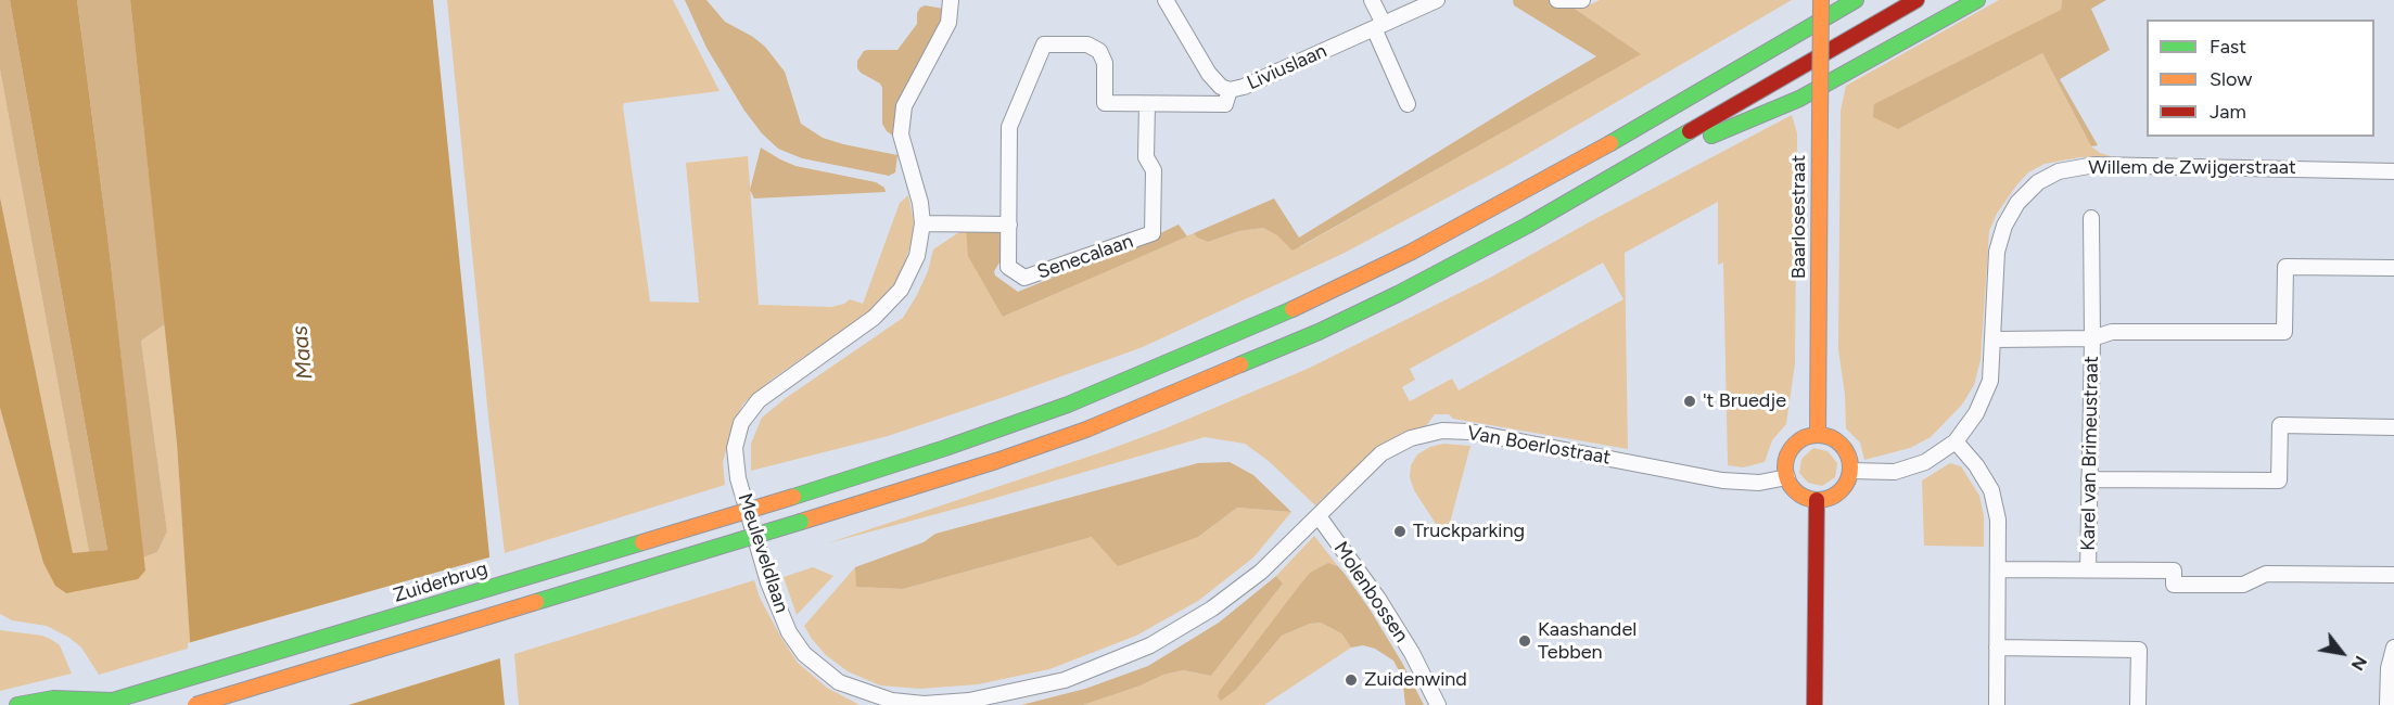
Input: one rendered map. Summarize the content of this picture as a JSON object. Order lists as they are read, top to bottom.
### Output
{
  "streets": {
    "main road": ["Baarlosestraat", "Zuiderbrug"],
    "street": [
      "Liviuslaan",
      "Willem de Zwijgerstraat",
      "Senecalaan",
      "Van Boerlostraat",
      "Karel van Brimeustraat",
      "Meuleveldlaan",
      "Molenbossen"
    ]
  },
  "crossings": [
    ["Liviuslaan", "Senecalaan"],
    ["Willem de Zwijgerstraat", "Baarlosestraat"],
    ["Willem de Zwijgerstraat", "Van Boerlostraat"],
    ["Baarlosestraat", "Van Boerlostraat"],
    ["Van Boerlostraat", "Meuleveldlaan"],
    ["Van Boerlostraat", "Molenbossen"],
    ["Meuleveldlaan", "Molenbossen"]
  ],
  "water": ["Maas"],
  "places": [
    "'t Bruedje",
    "Truckparking",
    "Kaashandel Tebben",
    "Zuidenwind"
  ],
  "legend": ["Fast", "Slow", "Jam"],
  "north": "bottom right"
}
